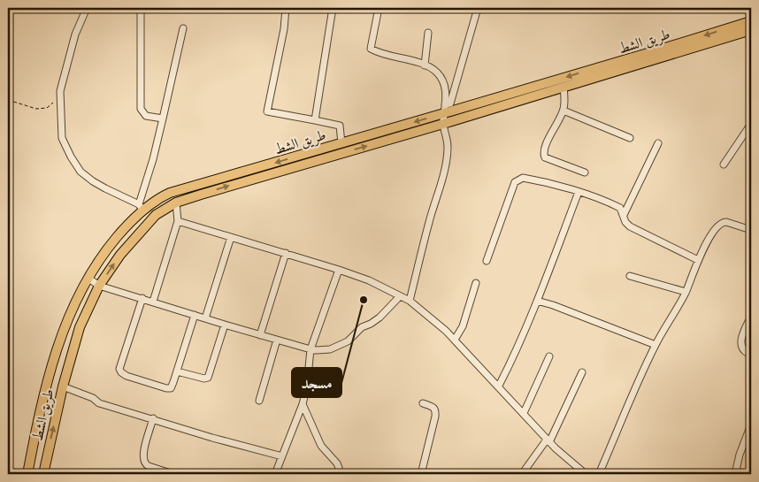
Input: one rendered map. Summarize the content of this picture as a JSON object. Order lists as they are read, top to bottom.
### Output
{
  "streets": {
    "highway": ["طريق الشط"]
  },
  "places": ["مسجد"]
}
